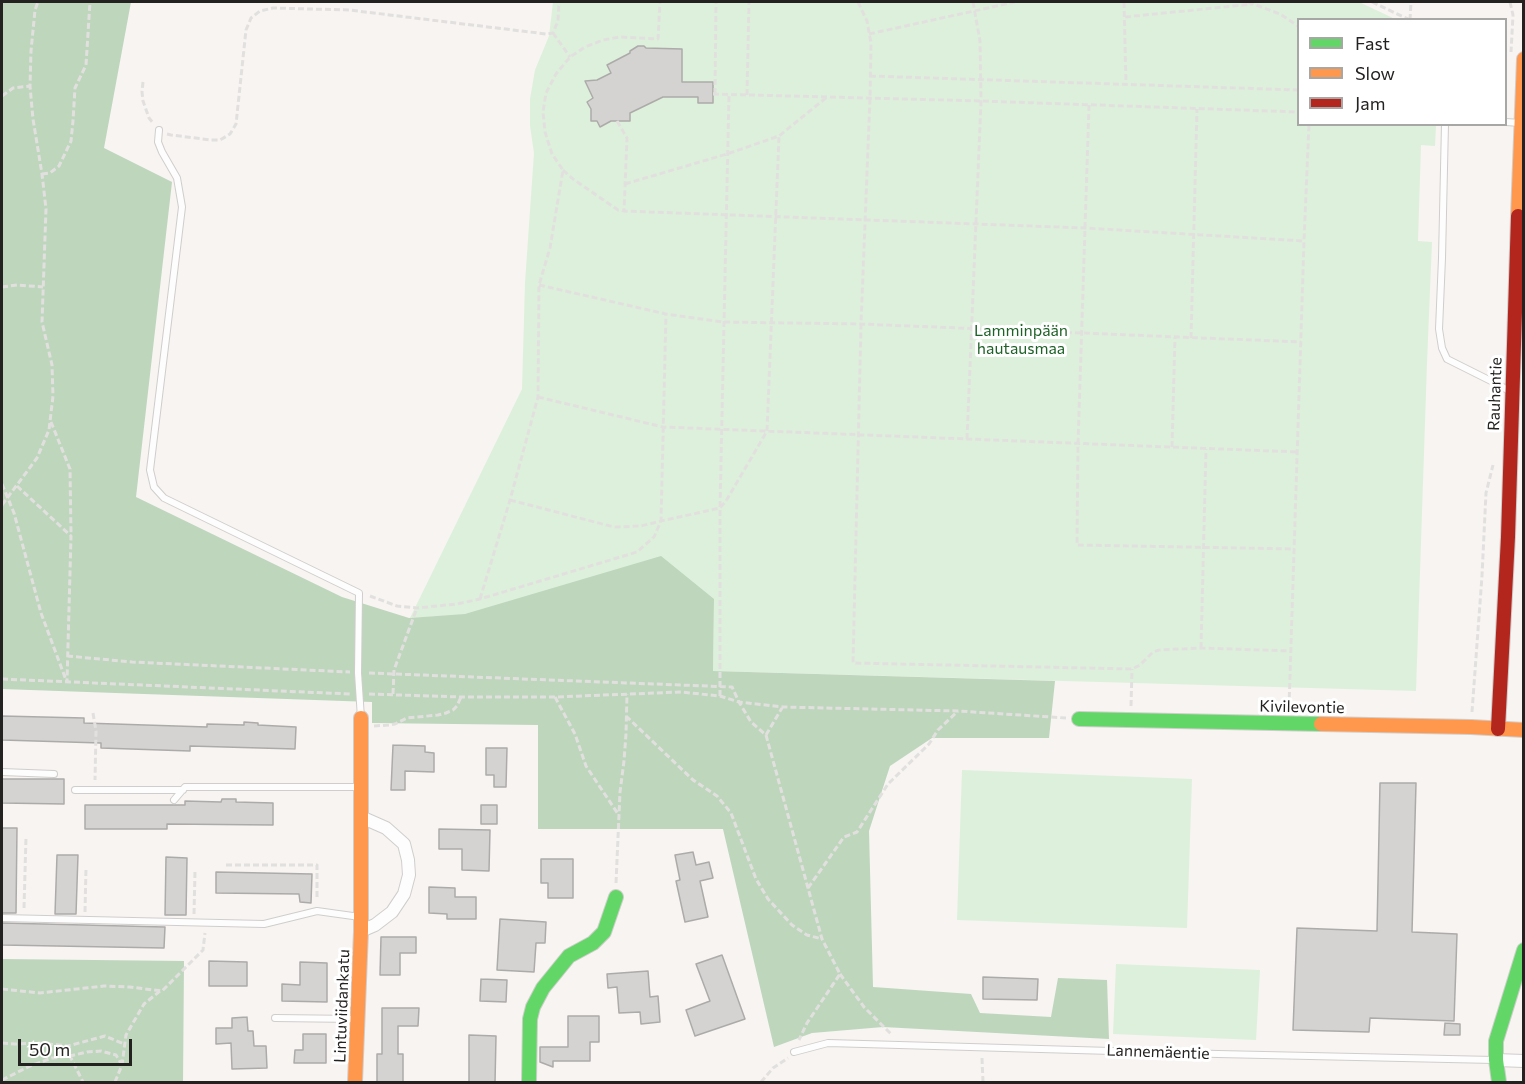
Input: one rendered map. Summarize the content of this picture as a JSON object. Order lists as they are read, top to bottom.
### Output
{
  "streets": {
    "street": [
      "Rauhantie",
      "Kivilevontie",
      "Lintuviidankatu",
      "Lannemäentie"
    ]
  },
  "crossings": [
    ["Rauhantie", "Kivilevontie"]
  ],
  "parks": ["Lamminpään hautausmaa"],
  "legend": ["Fast", "Slow", "Jam"],
  "scale_bar": "50 m"
}
